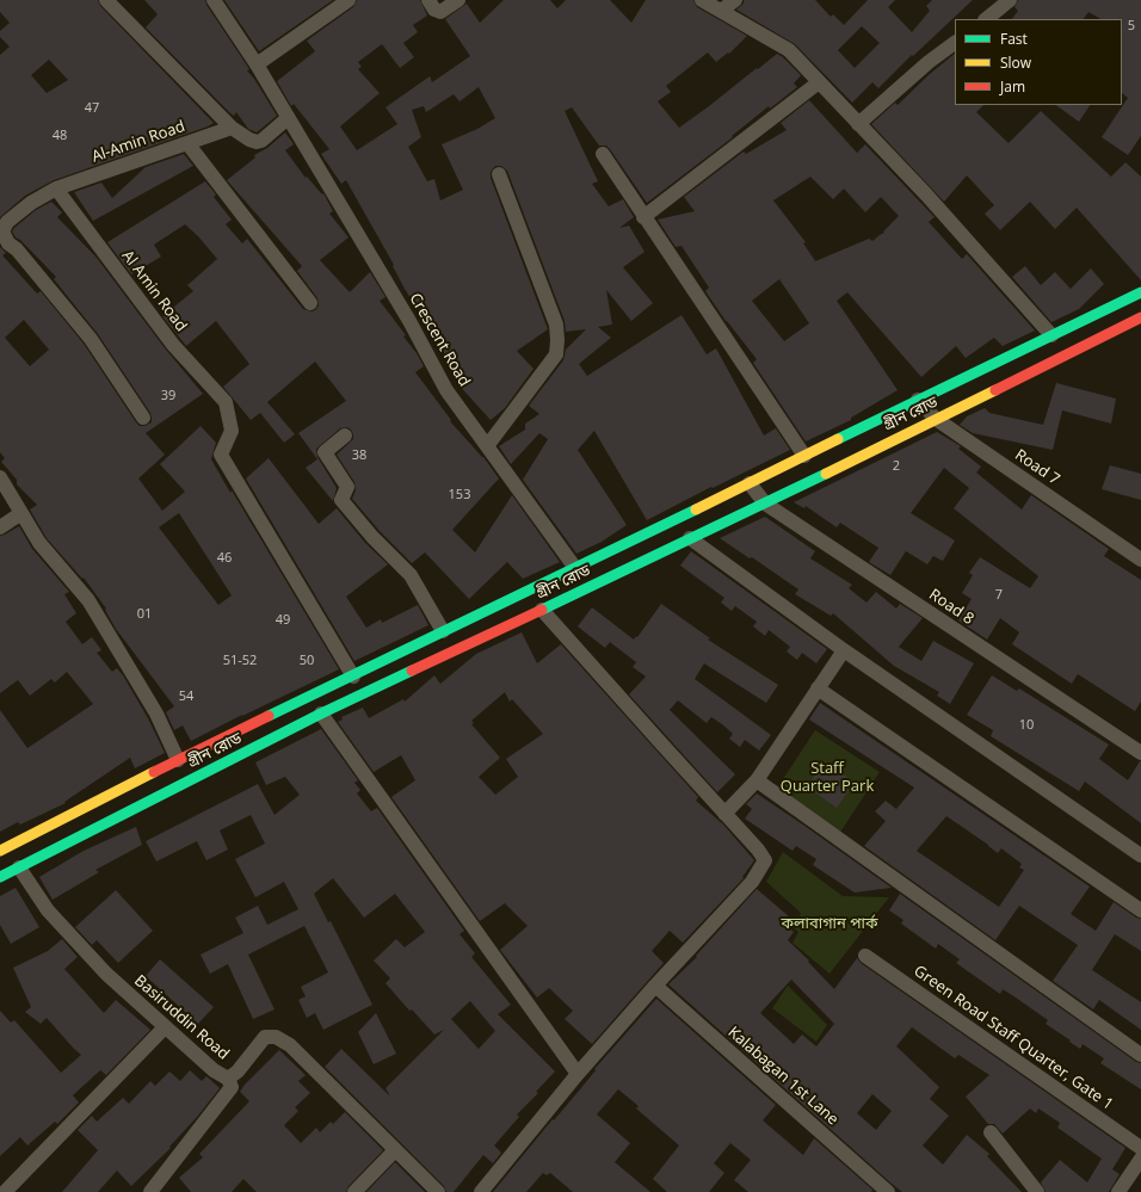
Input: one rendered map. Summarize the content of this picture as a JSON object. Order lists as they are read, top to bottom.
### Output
{
  "streets": {
    "main road": ["গ্রীন রোড"],
    "street": [
      "Al-Amin Road",
      "Al Amin Road",
      "Crescent Road",
      "Road 7",
      "Road 8",
      "Basiruddin Road",
      "Green Road Staff Quarter, Gate 1",
      "Kalabagan 1st Lane"
    ]
  },
  "crossings": [
    ["Al-Amin Road", "Al Amin Road"],
    ["Al Amin Road", "গ্রীন রোড"],
    ["Crescent Road", "গ্রীন রোড"],
    ["গ্রীন রোড", "Road 7"],
    ["গ্রীন রোড", "Road 8"],
    ["গ্রীন রোড", "Basiruddin Road"]
  ],
  "parks": ["Staff Quarter Park", "কলাবাগান পার্ক"],
  "house_numbers": [
    "5",
    "47",
    "48",
    "39",
    "38",
    "2",
    "153",
    "46",
    "7",
    "01",
    "49",
    "51-52",
    "50",
    "54",
    "10"
  ],
  "legend": ["Fast", "Slow", "Jam"]
}
